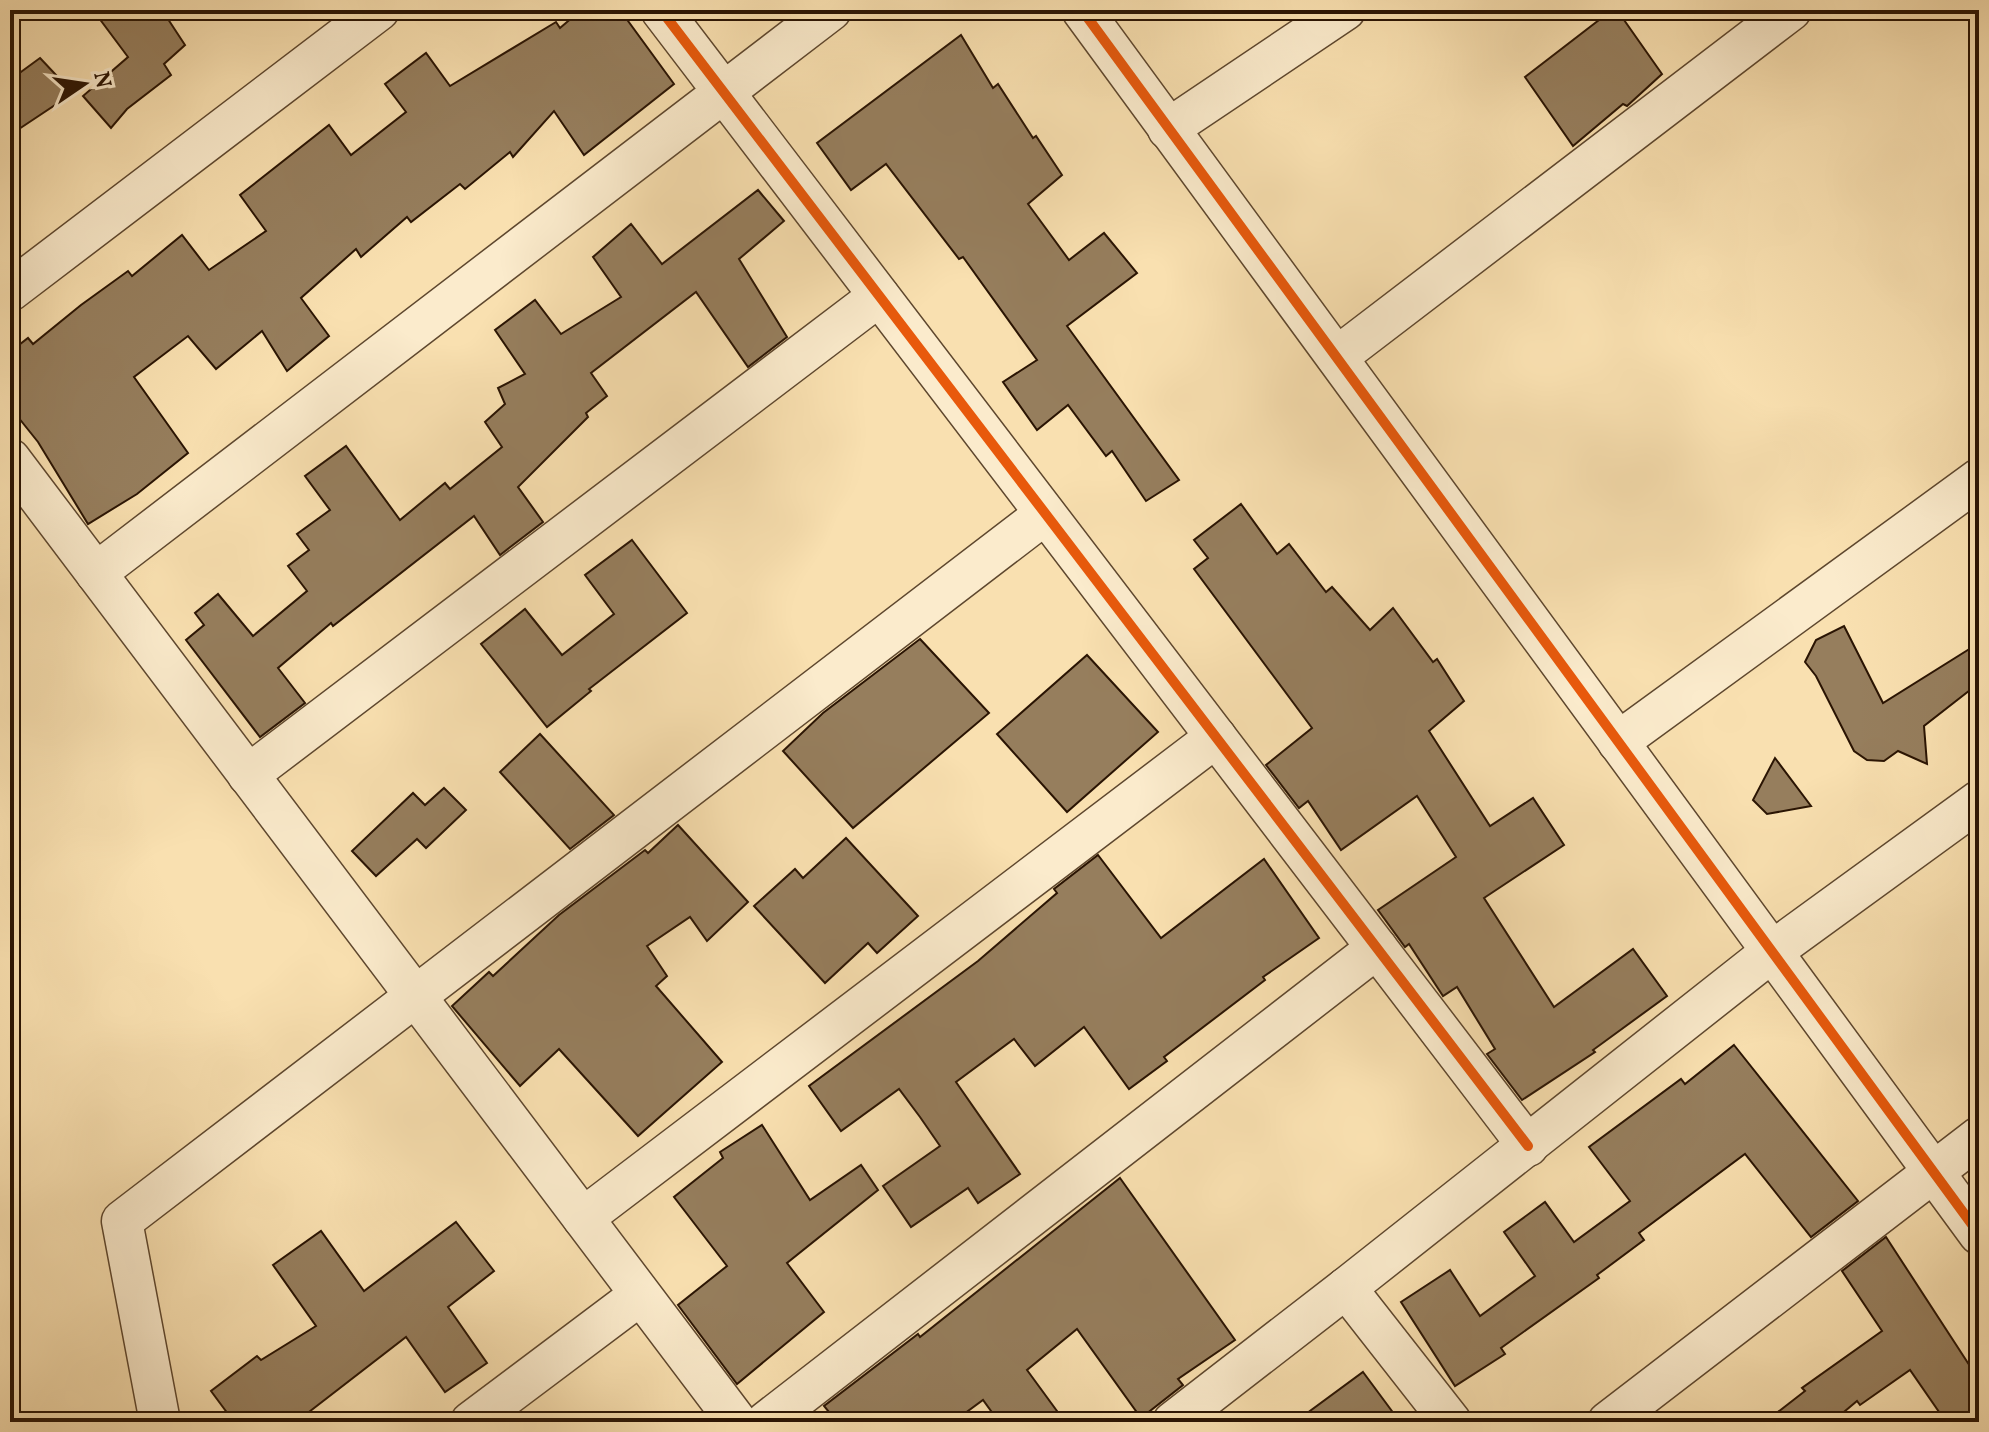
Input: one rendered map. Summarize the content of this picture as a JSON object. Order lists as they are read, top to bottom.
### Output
{
  "north": "right"
}
